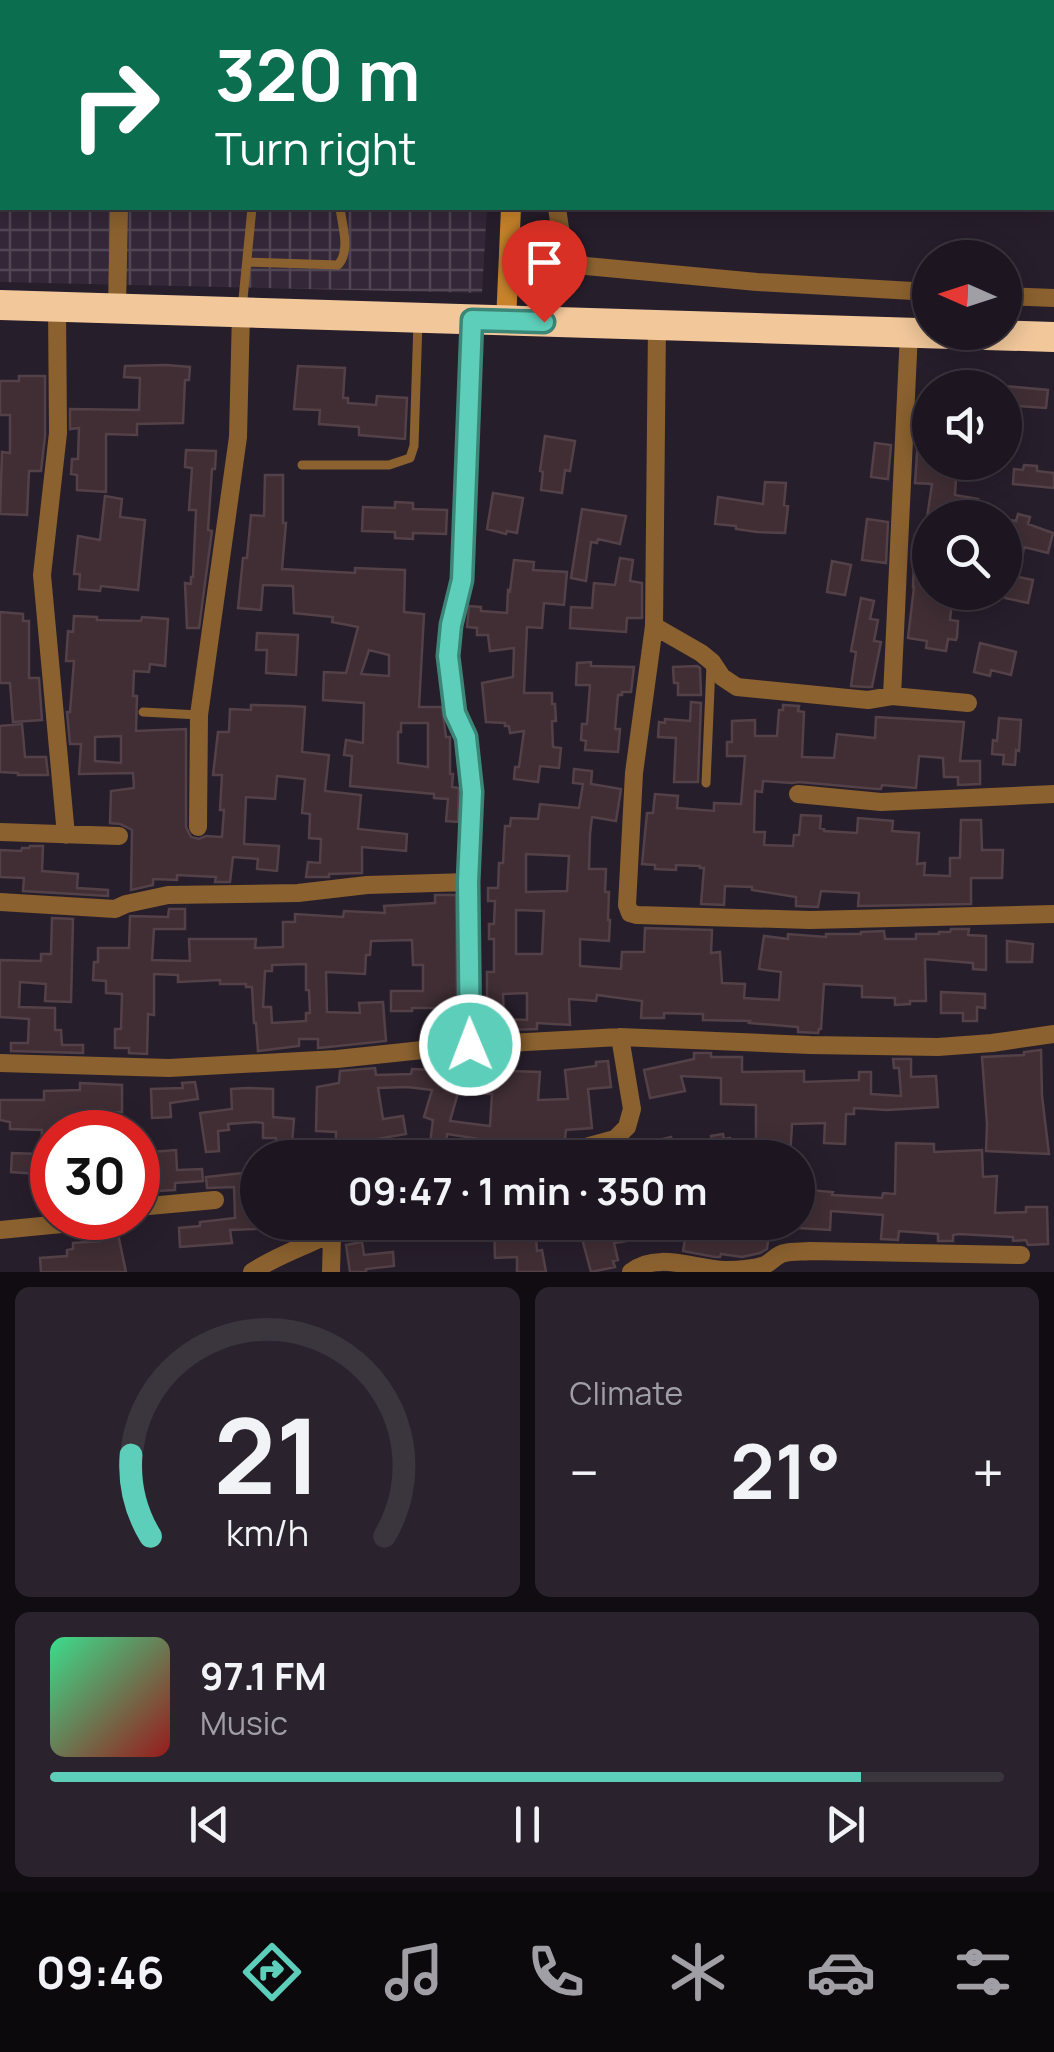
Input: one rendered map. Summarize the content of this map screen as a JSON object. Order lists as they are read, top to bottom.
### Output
{
  "north": "left",
  "page": {
    "turn": ["320 m", "Turn right"],
    "limit": "30",
    "trip": "09:47 · 1 min · 350 m",
    "tile": "Climate",
    "heat": ["−", "21°", "+"],
    "song": ["97.1 FM", "Music"],
    "tabs": "09:46",
    "gauge": ["21", "km/h"]
  }
}
